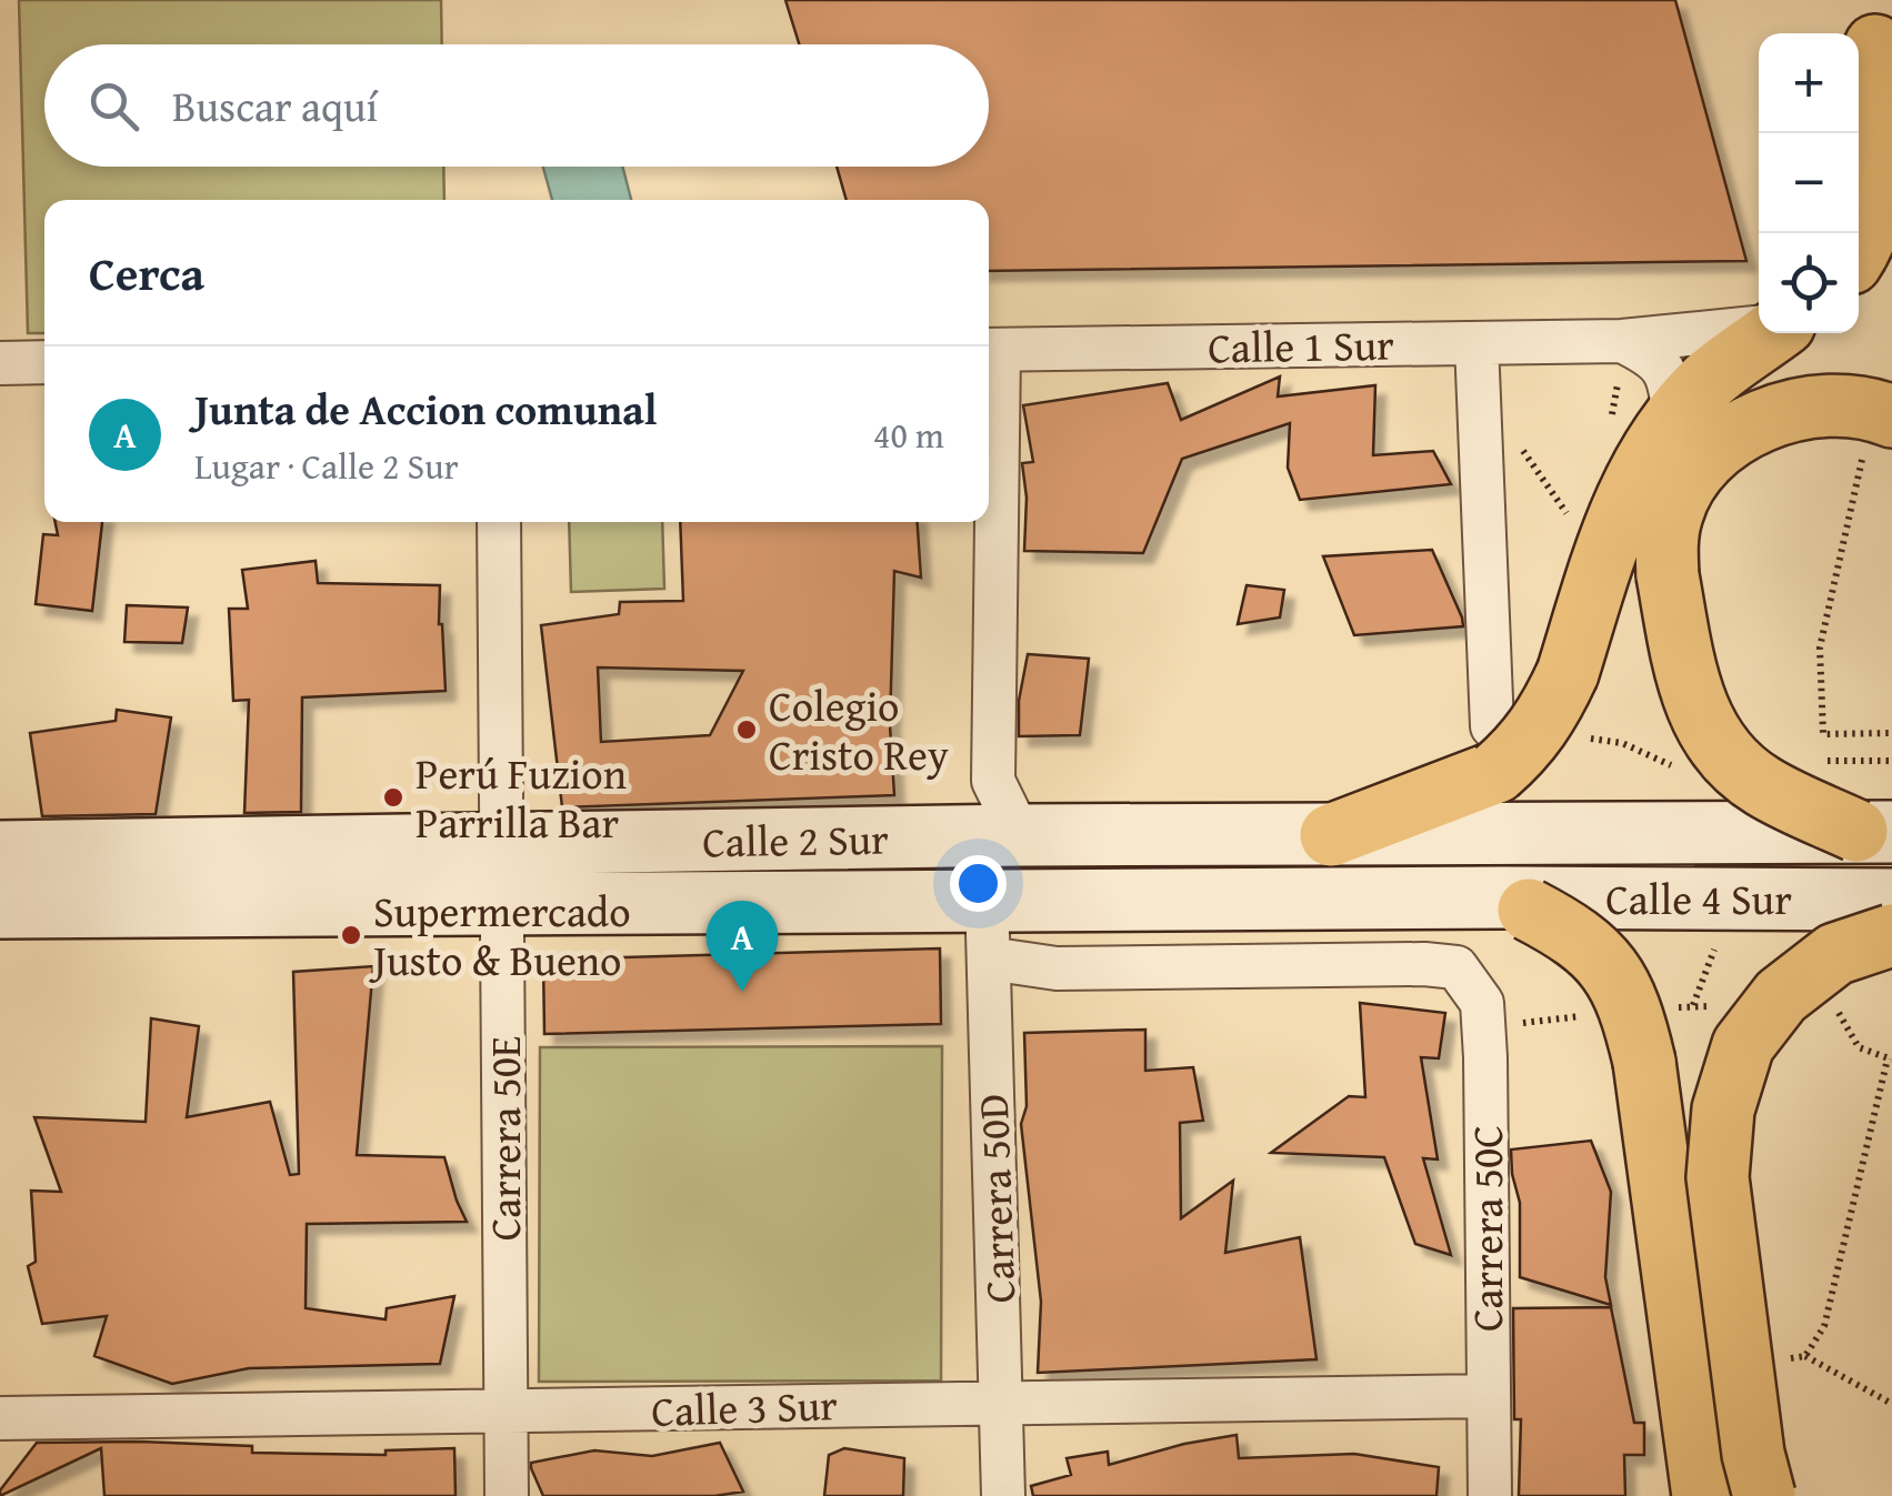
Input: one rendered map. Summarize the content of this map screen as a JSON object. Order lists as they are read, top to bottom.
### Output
{
  "streets": {
    "main road": ["Calle 2 Sur", "Calle 4 Sur"],
    "street": [
      "Calle 1 Sur",
      "Carrera 50E",
      "Carrera 50D",
      "Carrera 50C",
      "Calle 3 Sur"
    ]
  },
  "crossings": [
    ["Calle 2 Sur", "Calle 4 Sur"],
    ["Calle 2 Sur", "Carrera 50E"],
    ["Calle 2 Sur", "Carrera 50D"],
    ["Calle 2 Sur", "Carrera 50C"],
    ["Carrera 50E", "Calle 3 Sur"],
    ["Carrera 50D", "Calle 3 Sur"],
    ["Carrera 50C", "Calle 3 Sur"]
  ],
  "places": ["Colegio Cristo Rey", "Perú Fuzion Parrilla Bar", "Supermercado Justo & Bueno"],
  "page": {
    "map_buttons": ["+", "−"],
    "search": "Buscar aquí",
    "heading": "Cerca",
    "list": [
      {
        "mark": "A",
        "name": "Junta de Accion comunal",
        "note": "Lugar · Calle 2 Sur",
        "value": "40 m"
      }
    ],
    "pins": "A"
  }
}
